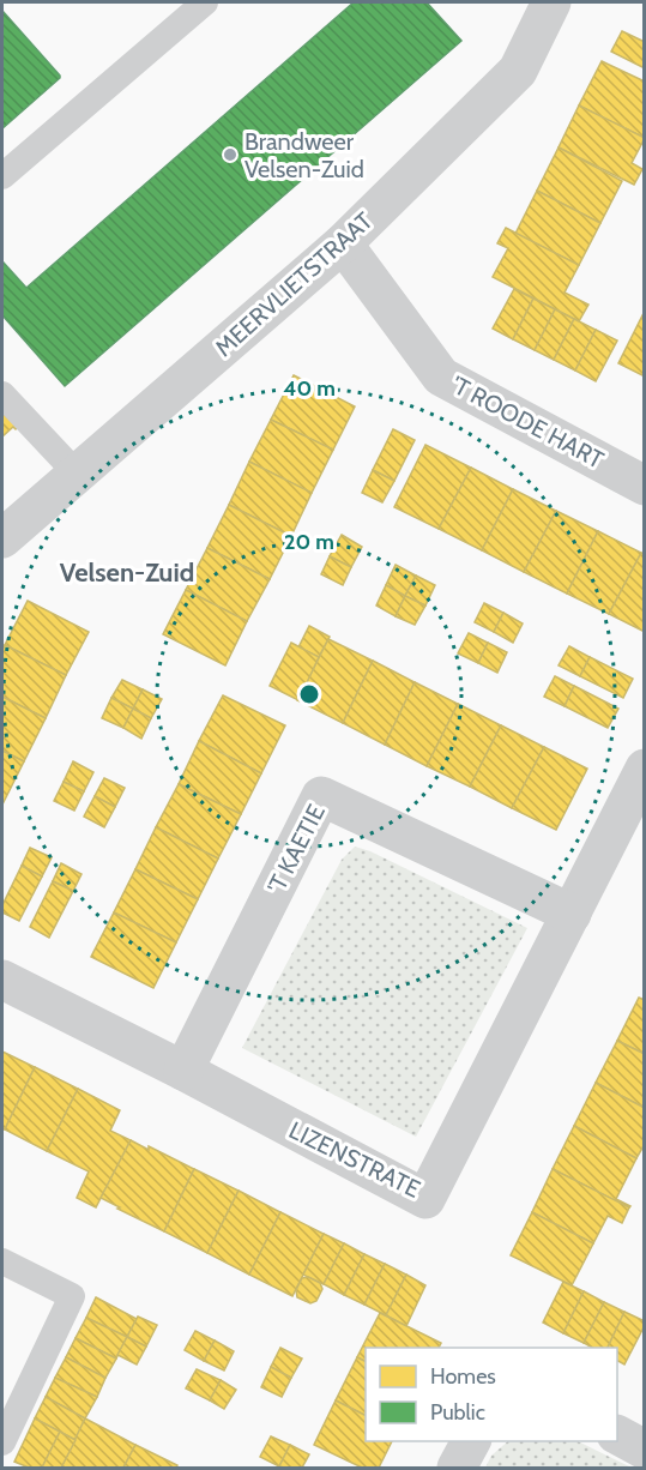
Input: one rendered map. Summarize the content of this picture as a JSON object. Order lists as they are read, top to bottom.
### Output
{
  "streets": {
    "street": [
      "MEERVLIETSTRAAT",
      "'T ROODE HART",
      "'T KAETIE",
      "LIZENSTRATE"
    ]
  },
  "crossings": [
    ["MEERVLIETSTRAAT", "'T ROODE HART"],
    ["'T KAETIE", "LIZENSTRATE"]
  ],
  "districts": ["Velsen-Zuid"],
  "places": ["Brandweer Velsen-Zuid"],
  "legend": ["Homes", "Public"],
  "rings": ["40 m", "20 m"]
}
